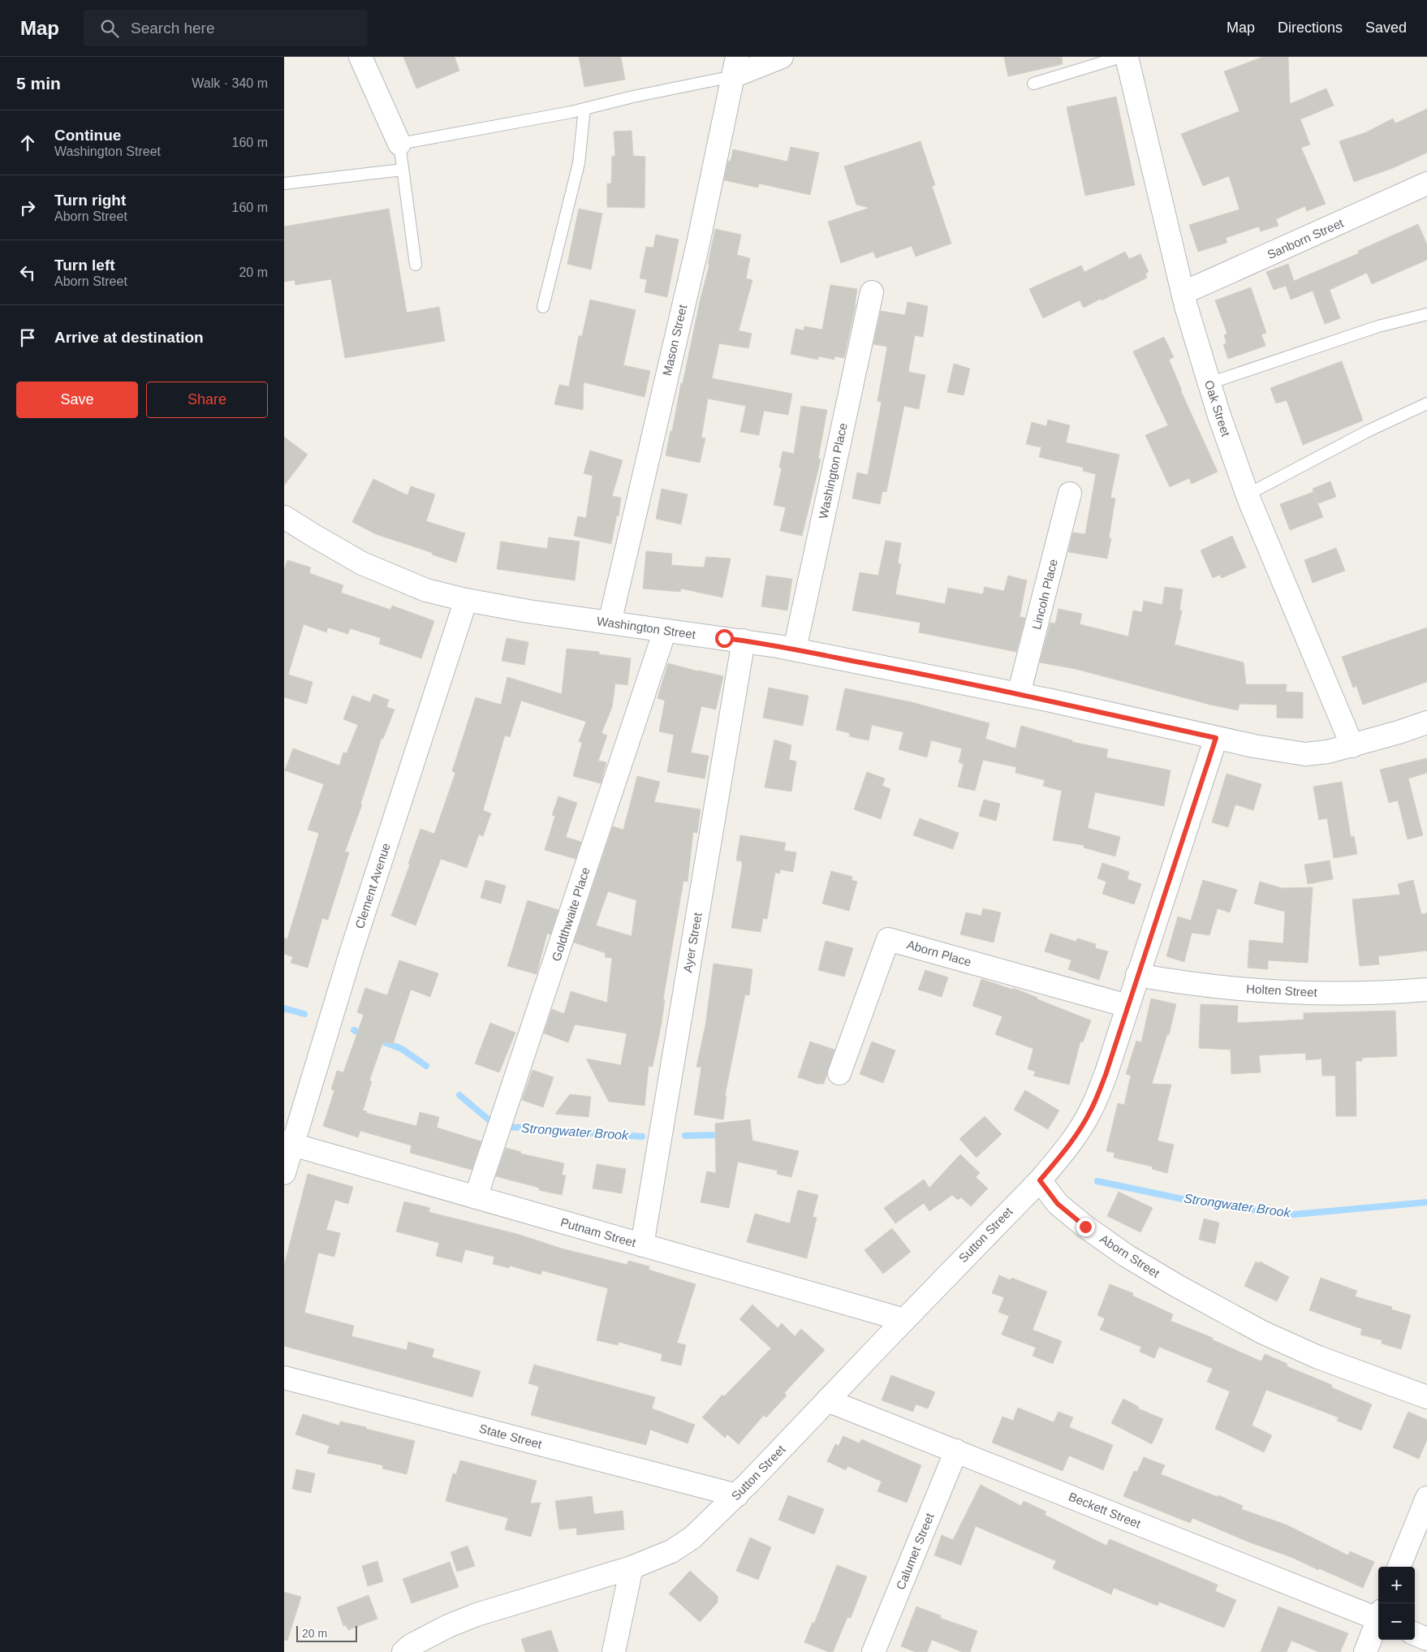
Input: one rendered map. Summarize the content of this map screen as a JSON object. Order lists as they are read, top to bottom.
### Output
{
  "streets": {
    "street": [
      "Sanborn Street",
      "Mason Street",
      "Oak Street",
      "Washington Place",
      "Lincoln Place",
      "Washington Street",
      "Clement Avenue",
      "Goldthwaite Place",
      "Ayer Street",
      "Aborn Place",
      "Holten Street",
      "Putnam Street",
      "Sutton Street",
      "Aborn Street",
      "State Street",
      "Beckett Street",
      "Calumet Street"
    ]
  },
  "crossings": [
    ["Sanborn Street", "Oak Street"],
    ["Mason Street", "Washington Street"],
    ["Oak Street", "Washington Street"],
    ["Washington Place", "Washington Street"],
    ["Lincoln Place", "Washington Street"],
    ["Washington Street", "Clement Avenue"],
    ["Washington Street", "Goldthwaite Place"],
    ["Washington Street", "Ayer Street"],
    ["Clement Avenue", "Putnam Street"],
    ["Goldthwaite Place", "Putnam Street"],
    ["Ayer Street", "Putnam Street"],
    ["Putnam Street", "Sutton Street"],
    ["Sutton Street", "Aborn Street"],
    ["Sutton Street", "State Street"],
    ["Sutton Street", "Beckett Street"],
    ["Beckett Street", "Calumet Street"]
  ],
  "water": ["Strongwater Brook"],
  "scale_bar": "20 m",
  "page": {
    "header": "Map",
    "search": "Search here",
    "nav": ["Map", "Directions", "Saved"],
    "heading": ["5 min", "Walk · 340 m"],
    "list": [
      ["Continue", "Washington Street", "160 m"],
      ["Turn right", "Aborn Street", "160 m"],
      ["Turn left", "Aborn Street", "20 m"],
      "Arrive at destination"
    ],
    "buttons": ["Save", "Share"],
    "map_buttons": ["+", "−"],
    "scale": "20 m"
  }
}
